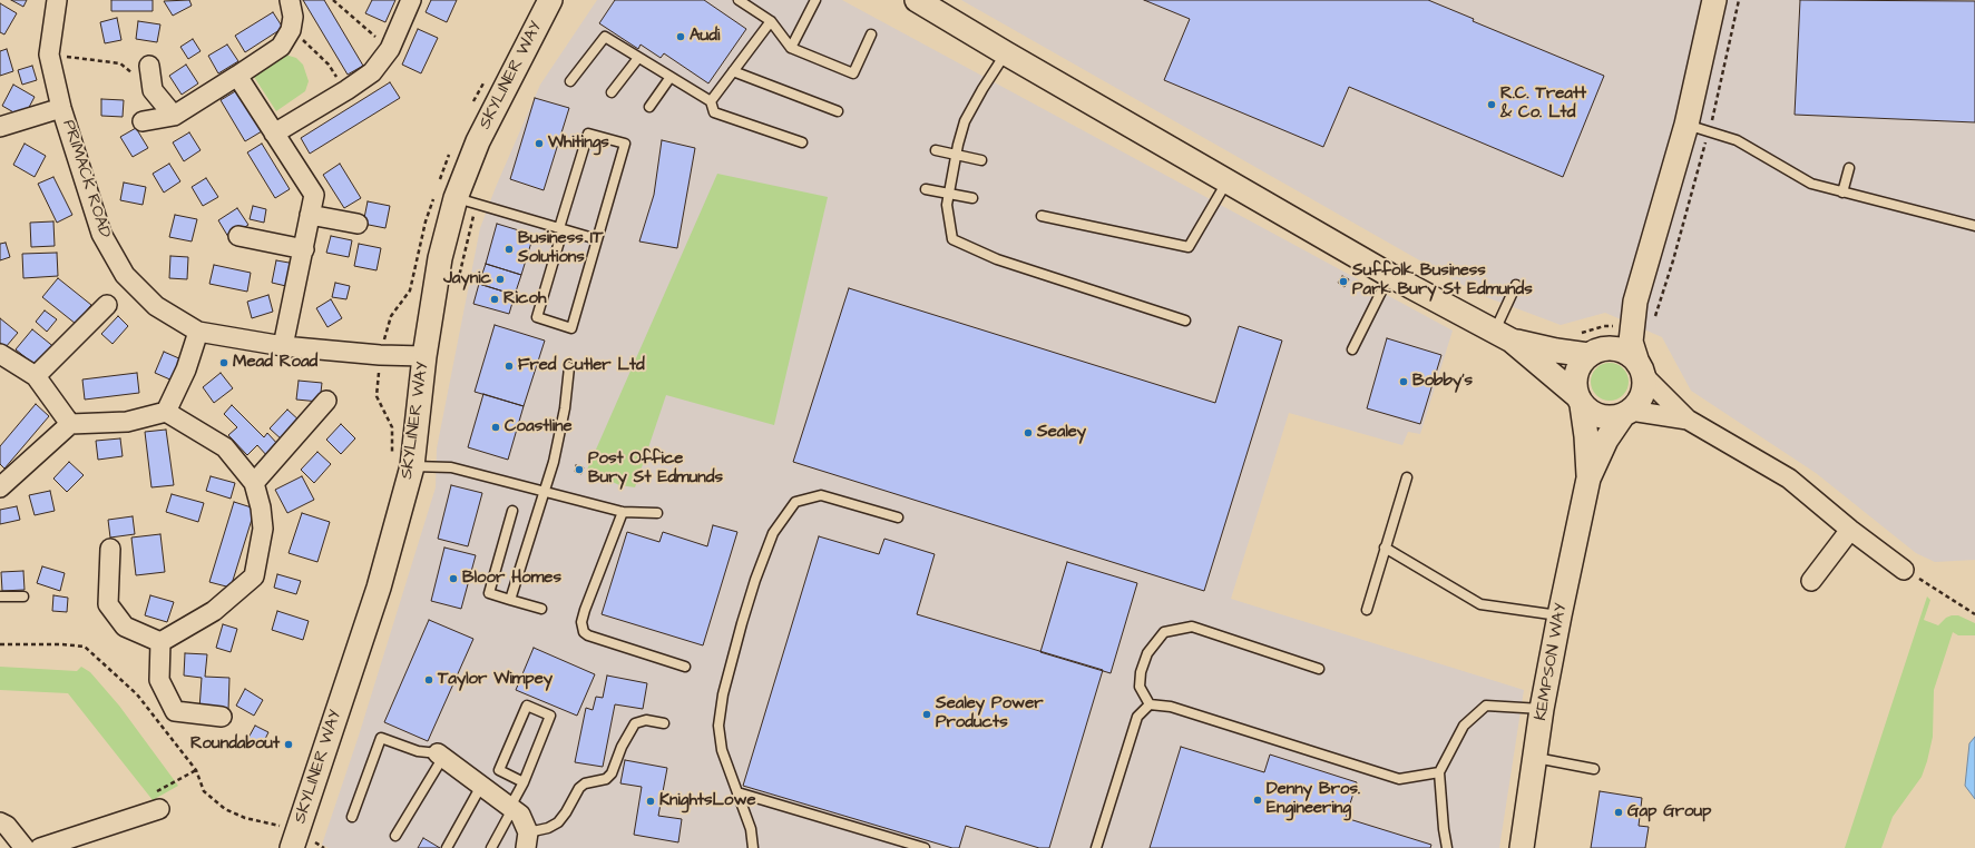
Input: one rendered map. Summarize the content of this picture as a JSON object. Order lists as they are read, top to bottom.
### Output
{
  "streets": {
    "street": ["SKYLINER WAY", "PRIMACK ROAD", "KEMPSON WAY"]
  },
  "crossings": [
    ["SKYLINER WAY", "PRIMACK ROAD"]
  ],
  "places": [
    "Audi",
    "R.C. Treatt & Co. Ltd",
    "Whitings",
    "Business IT Solutions",
    "Jaynic",
    "Suffolk Business Park Bury St Edmunds",
    "Ricoh",
    "Mead Road",
    "Fred Cutler Ltd",
    "Bobby's",
    "Coastline",
    "Sealey",
    "Post Office Bury St Edmunds",
    "Bloor Homes",
    "Taylor Wimpey",
    "Sealey Power Products",
    "Roundabout",
    "Denny Bros. Engineering",
    "KnightsLowe",
    "Gap Group"
  ]
}
